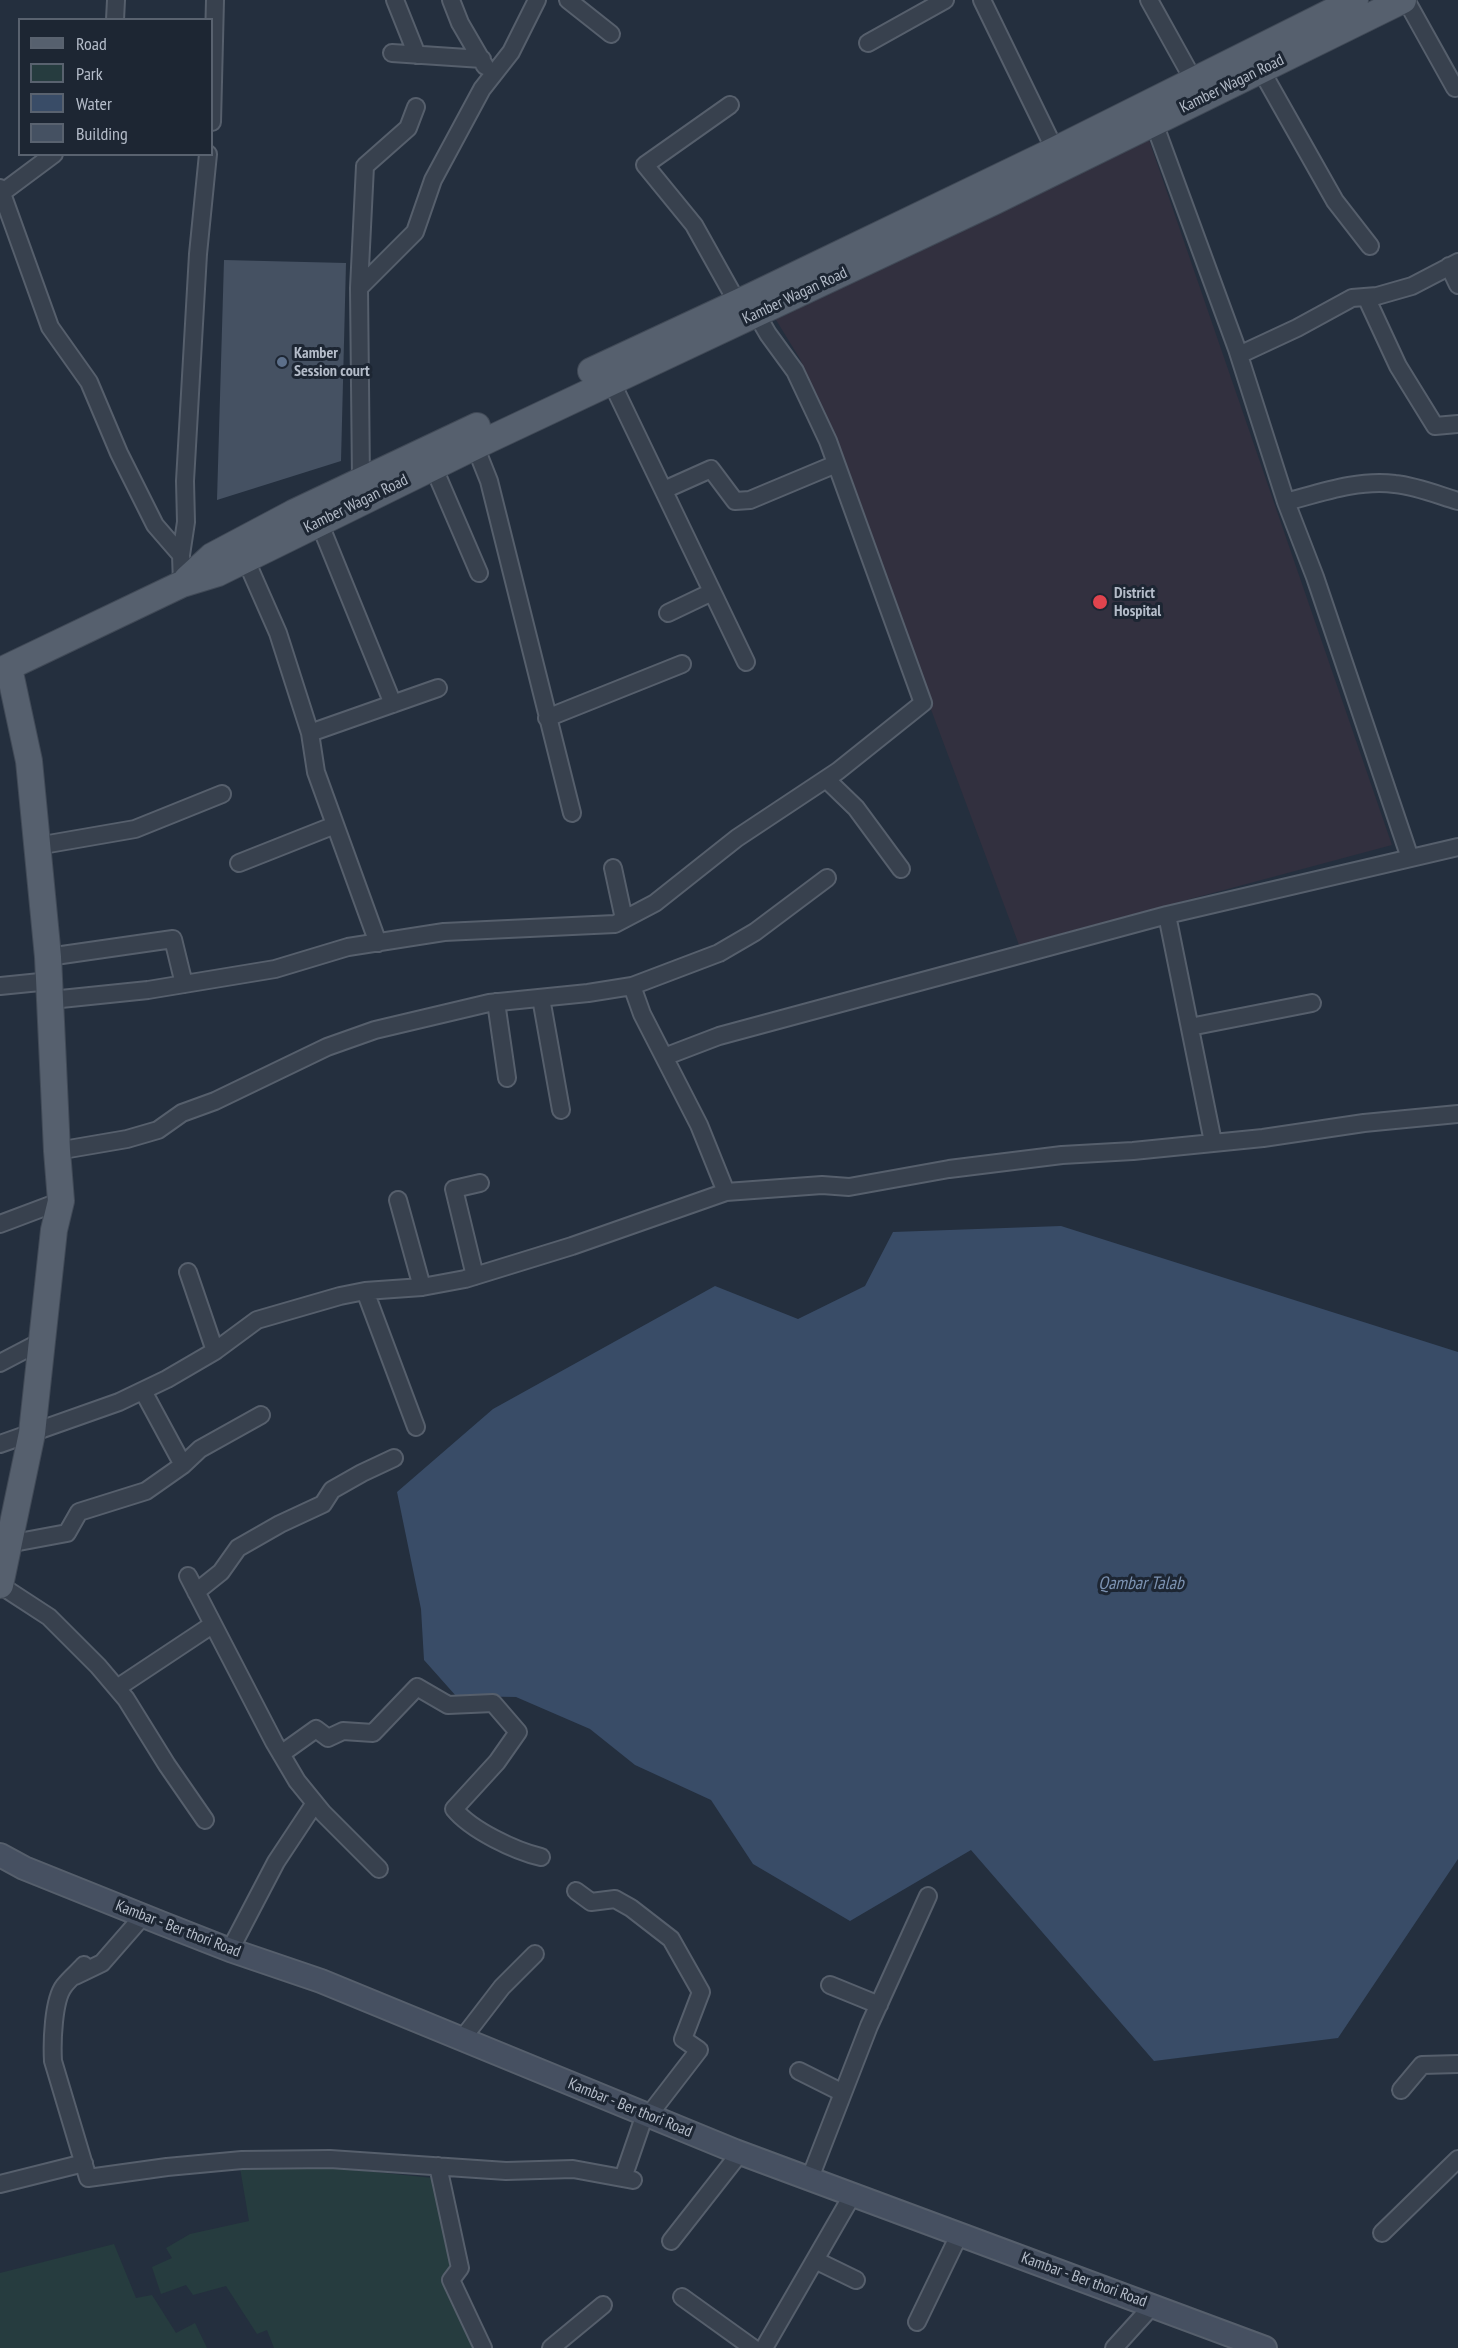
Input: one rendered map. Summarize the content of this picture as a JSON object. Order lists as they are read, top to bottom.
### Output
{
  "streets": {
    "main road": ["Kamber Wagan Road"],
    "street": ["Kambar - Ber thori Road"]
  },
  "water": ["Qambar Talab"],
  "places": ["Kamber Session court", "District Hospital"],
  "legend": [
    "Road",
    "Park",
    "Water",
    "Building"
  ]
}
